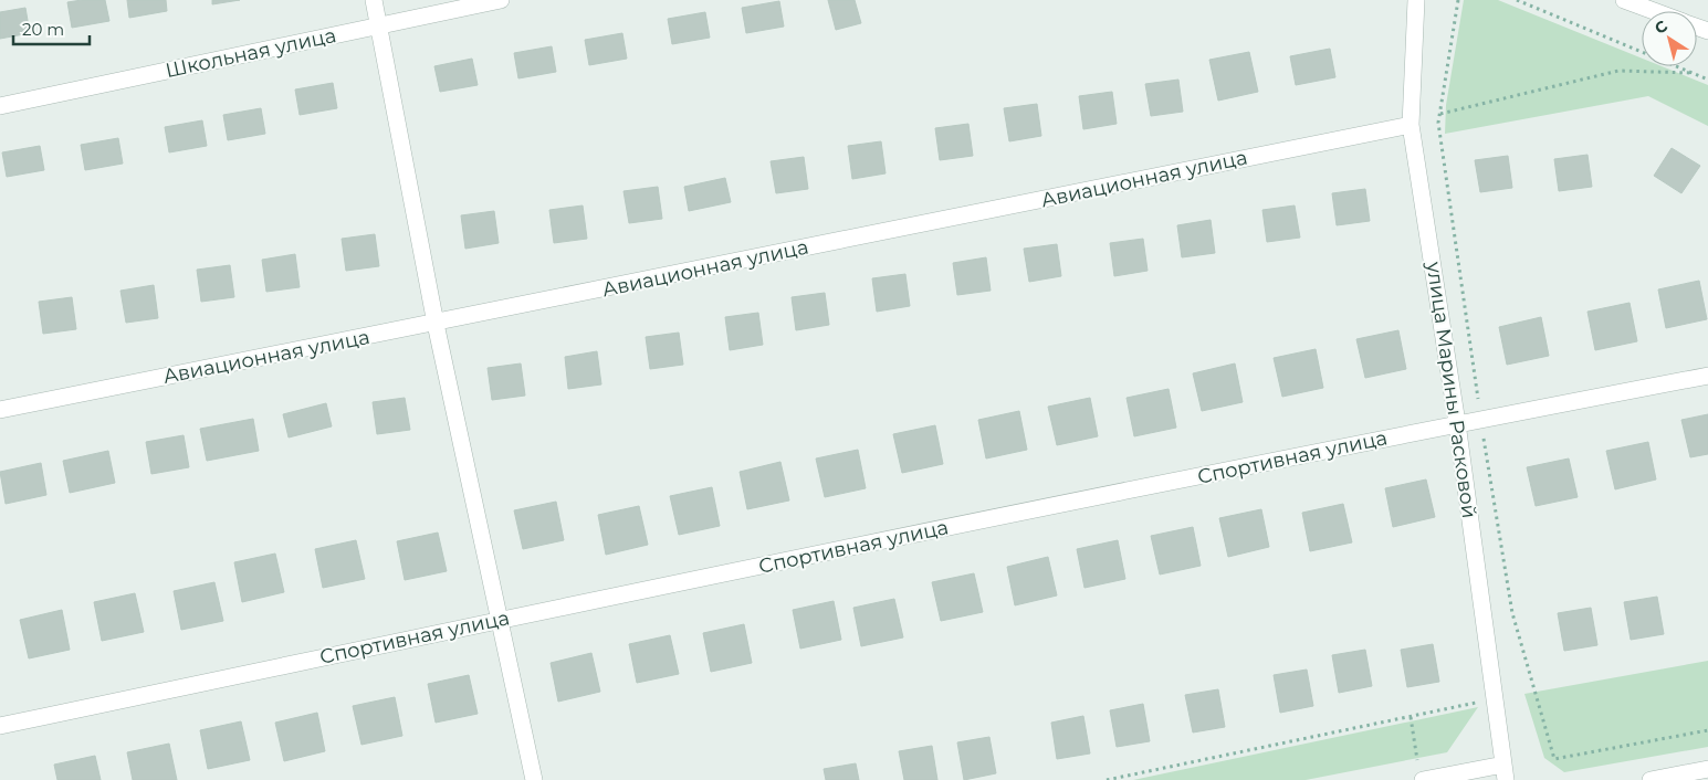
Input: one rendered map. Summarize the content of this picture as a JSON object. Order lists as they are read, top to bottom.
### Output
{
  "streets": {
    "street": [
      "Школьная улица",
      "Авиационная улица",
      "улица Марины Расковой",
      "Спортивная улица"
    ]
  },
  "crossings": [
    ["Авиационная улица", "улица Марины Расковой"],
    ["улица Марины Расковой", "Спортивная улица"]
  ],
  "scale_bar": "20 m",
  "north": "top left"
}
